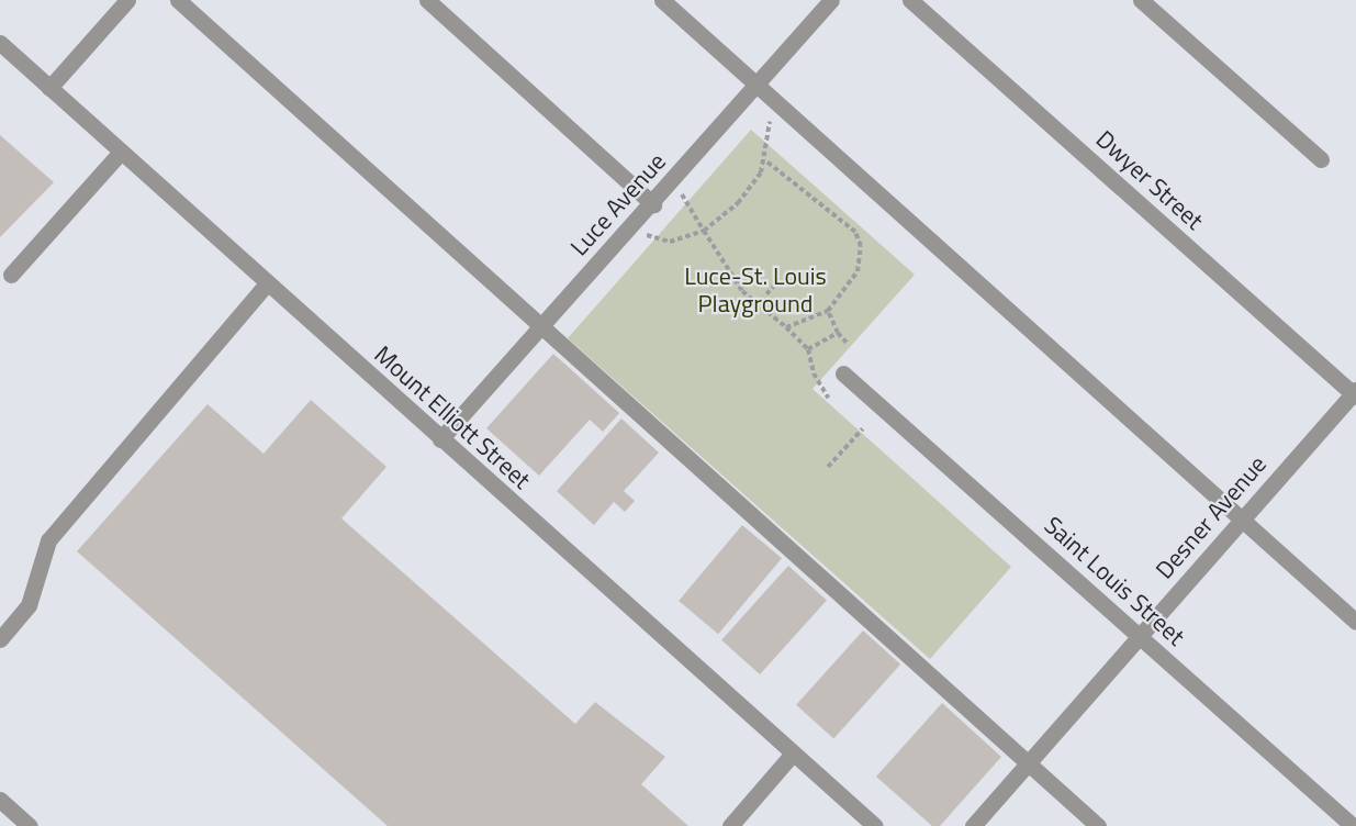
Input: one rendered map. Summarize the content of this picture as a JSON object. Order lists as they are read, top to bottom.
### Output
{
  "streets": {
    "street": [
      "Dwyer Street",
      "Luce Avenue",
      "Mount Elliott Street",
      "Desner Avenue",
      "Saint Louis Street"
    ]
  },
  "crossings": [
    ["Dwyer Street", "Desner Avenue"],
    ["Luce Avenue", "Mount Elliott Street"],
    ["Desner Avenue", "Saint Louis Street"]
  ],
  "parks": ["Luce-St. Louis Playground"]
}
